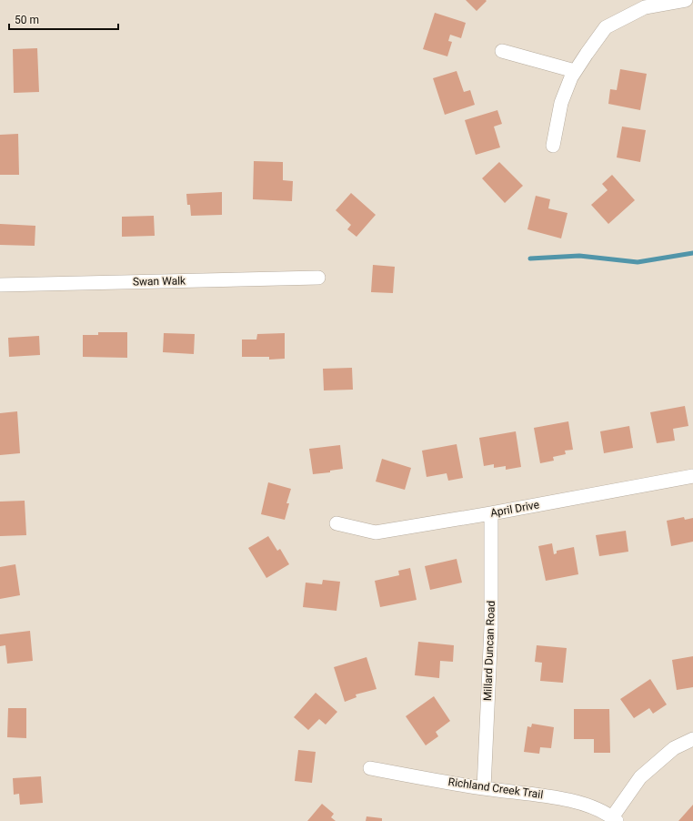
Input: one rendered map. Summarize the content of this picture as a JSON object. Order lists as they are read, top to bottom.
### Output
{
  "streets": {
    "street": [
      "Swan Walk",
      "April Drive",
      "Millard Duncan Road",
      "Richland Creek Trail"
    ]
  },
  "crossings": [
    ["April Drive", "Millard Duncan Road"],
    ["Millard Duncan Road", "Richland Creek Trail"]
  ],
  "scale_bar": "50 m"
}
